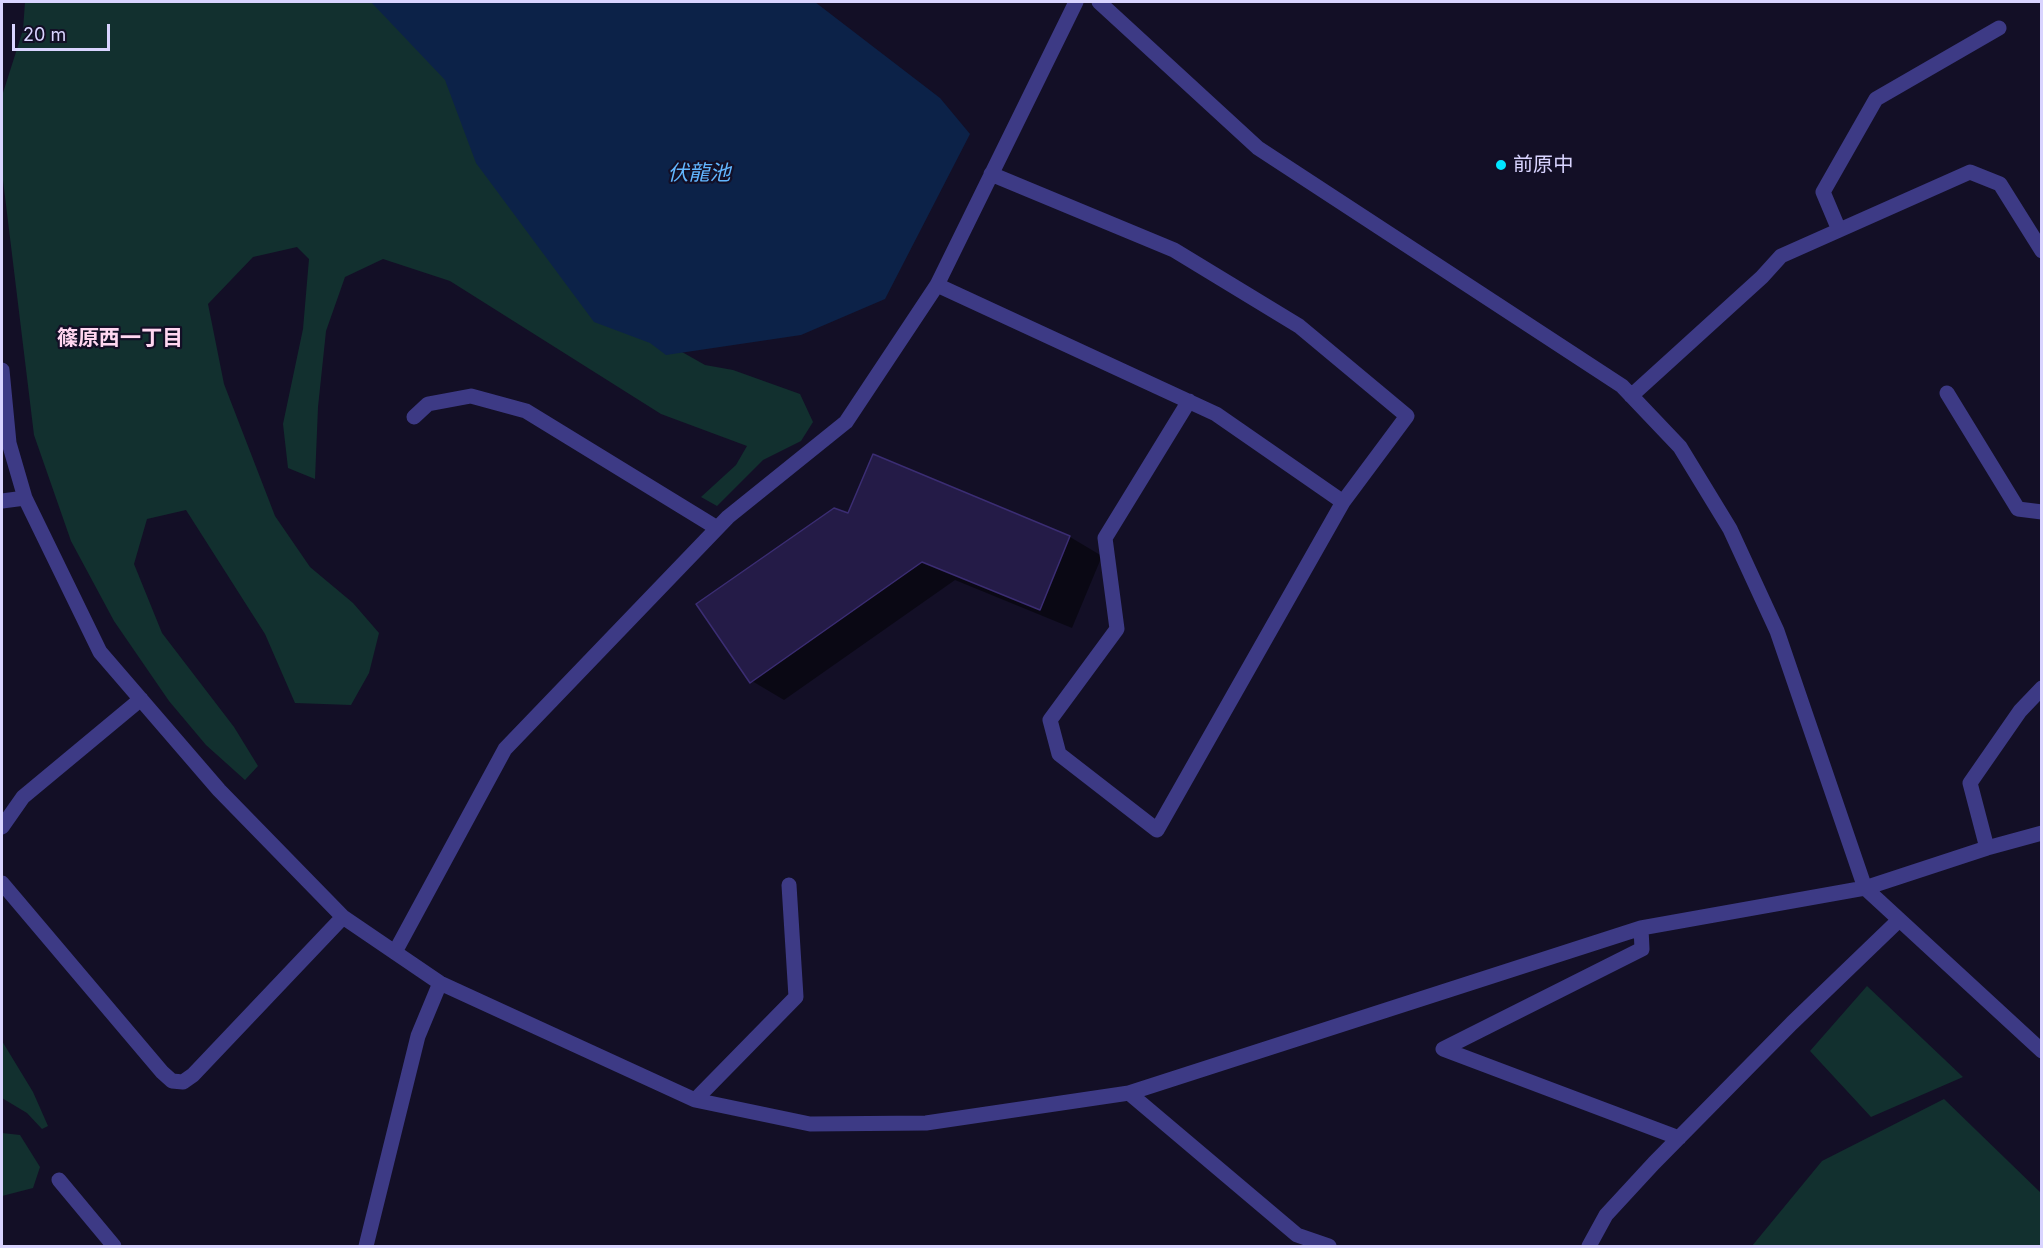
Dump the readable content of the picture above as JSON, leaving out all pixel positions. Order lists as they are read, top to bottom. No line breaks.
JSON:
{"districts":["篠原西一丁目"],"water":["伏龍池"],"places":["前原中"],"scale_bar":"20 m"}
